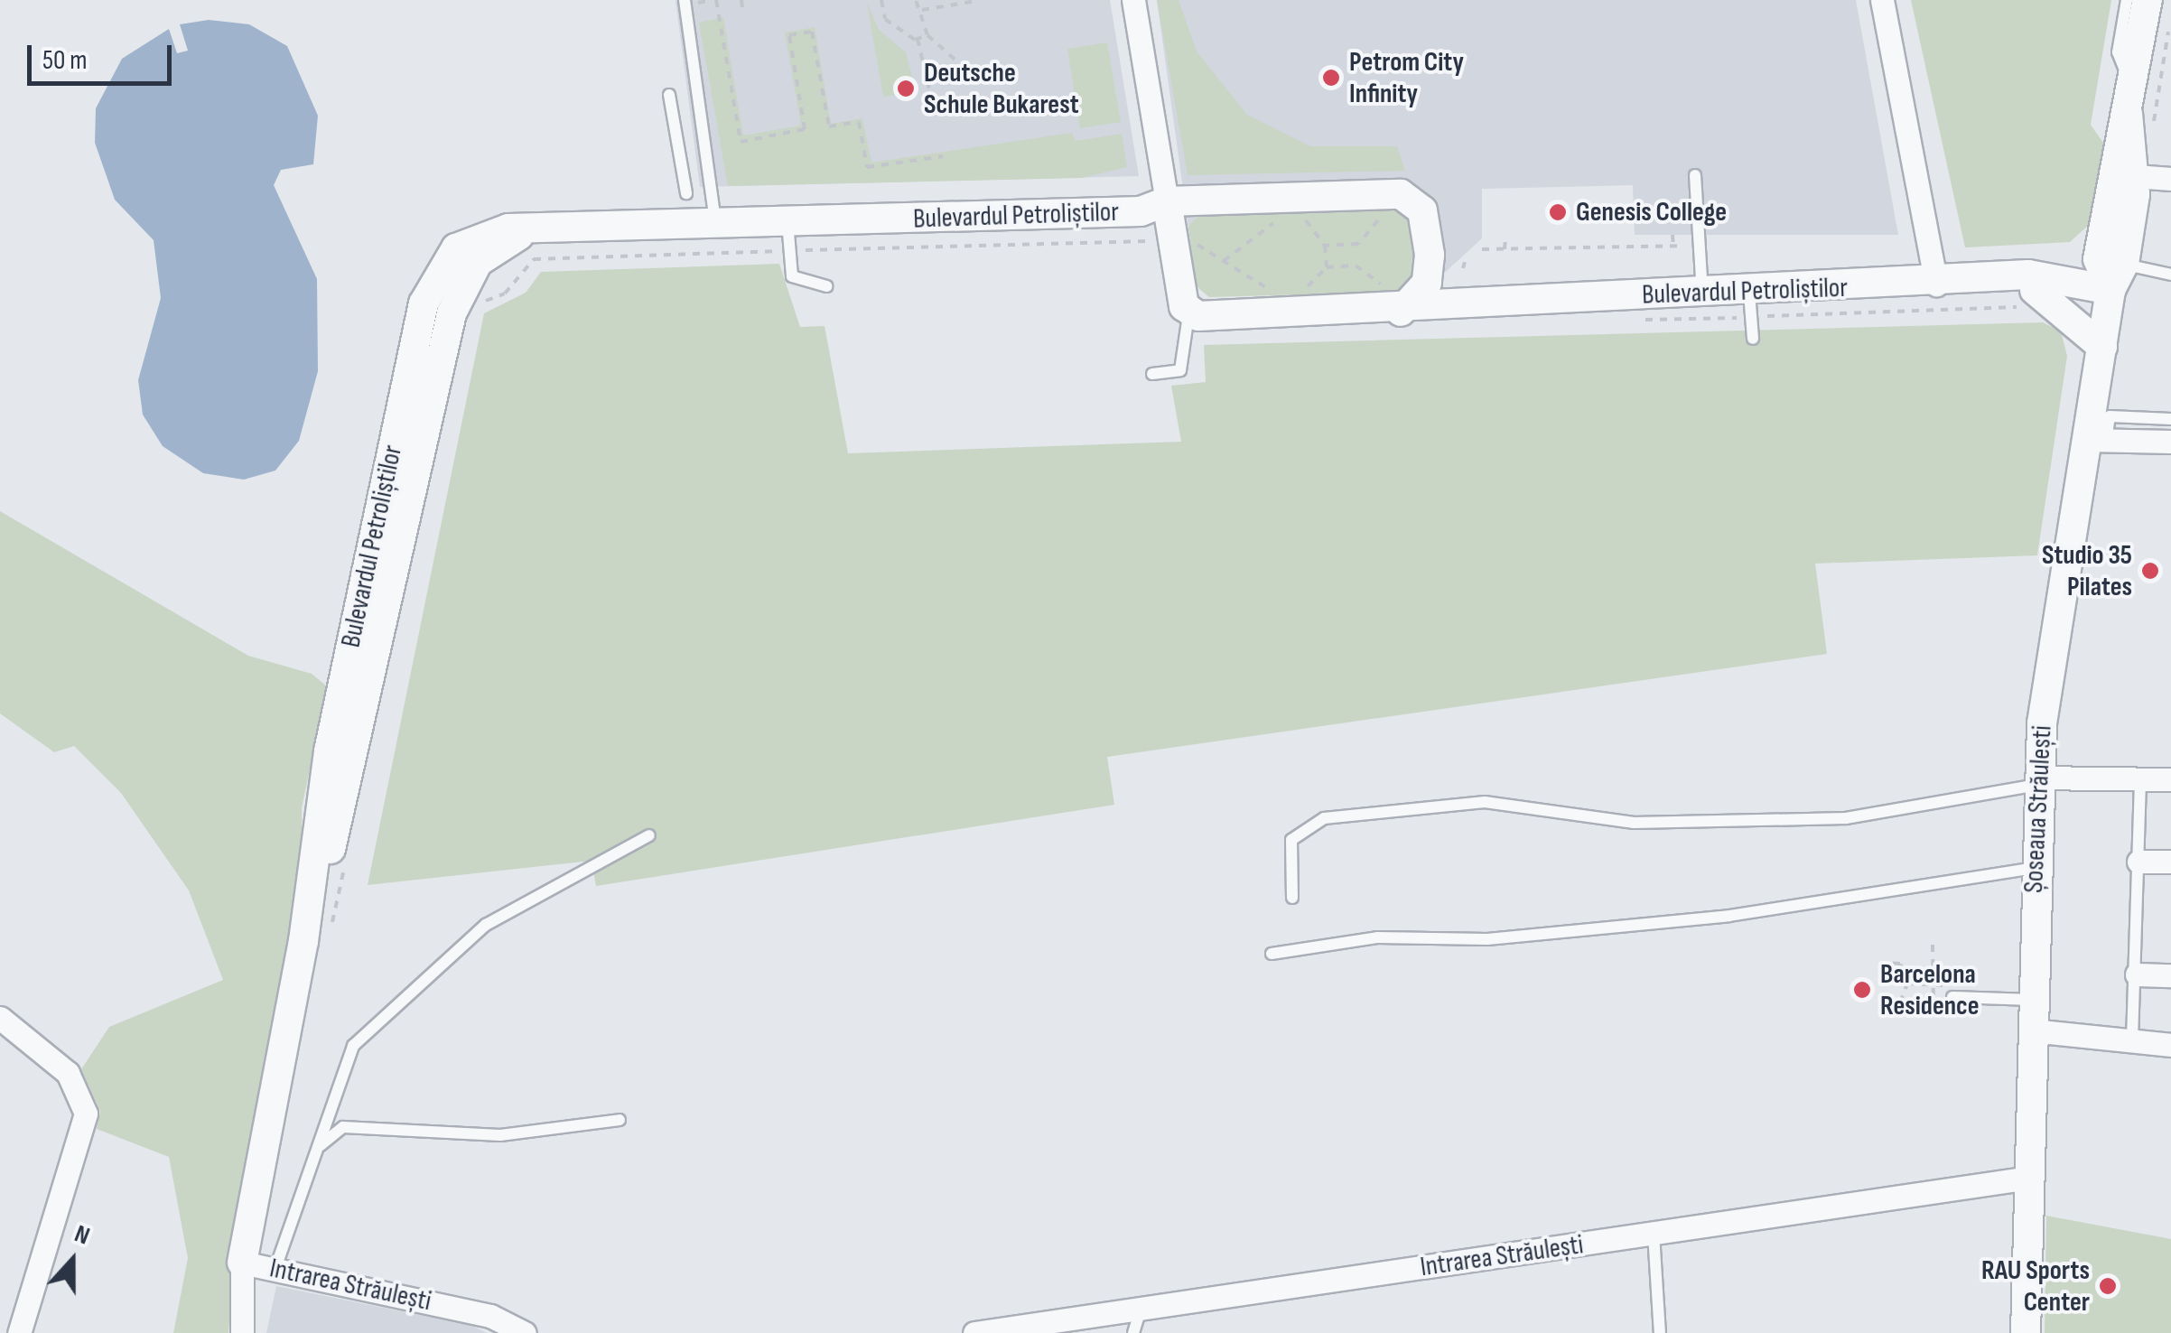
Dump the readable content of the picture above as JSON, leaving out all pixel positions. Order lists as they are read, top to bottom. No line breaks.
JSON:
{"streets":{"street":["Bulevardul Petroliștilor","Șoseaua Străulești","Intrarea Străulești"]},"crossings":[["Bulevardul Petroliștilor","Șoseaua Străulești"],["Bulevardul Petroliștilor","Intrarea Străulești"],["Șoseaua Străulești","Intrarea Străulești"]],"places":["Petrom City Infinity","Deutsche Schule Bukarest","Genesis College","Studio 35 Pilates","Barcelona Residence","RAU Sports Center"],"scale_bar":"50 m","north":"top"}
